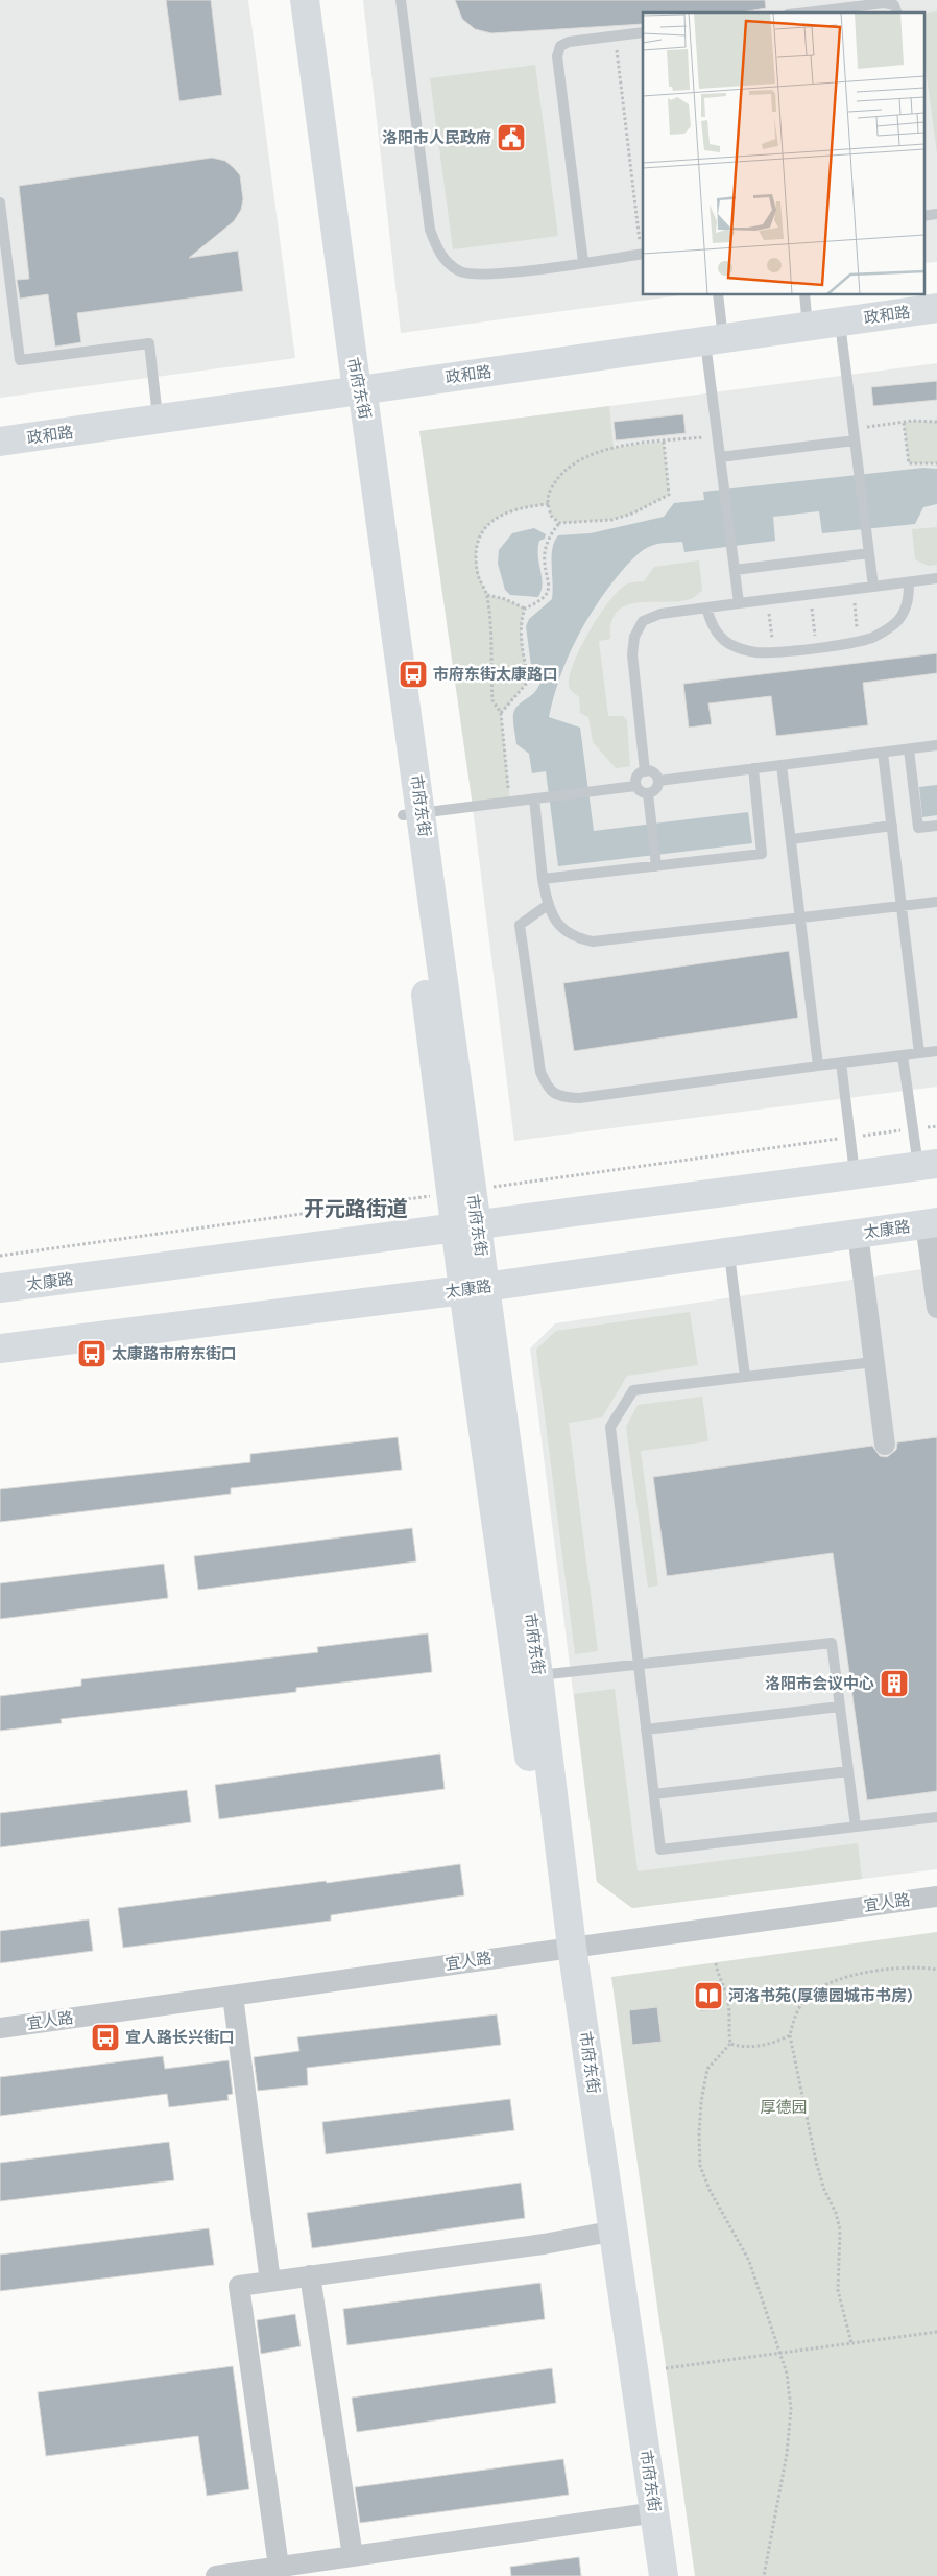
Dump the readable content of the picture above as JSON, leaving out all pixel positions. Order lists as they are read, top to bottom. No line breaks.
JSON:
{"streets":{"street":["政和路","市府东街","太康路","宜人路"]},"crossings":[["政和路","市府东街"],["市府东街","太康路"],["市府东街","宜人路"]],"districts":["开元路街道"],"parks":["厚德园"],"places":{"public building":["洛阳市人民政府"],"bus stop":["市府东街太康路口","太康路市府东街口","宜人路长兴街口"],"building":["洛阳市会议中心"],"library":["河洛书苑(厚德园城市书房)"]}}
